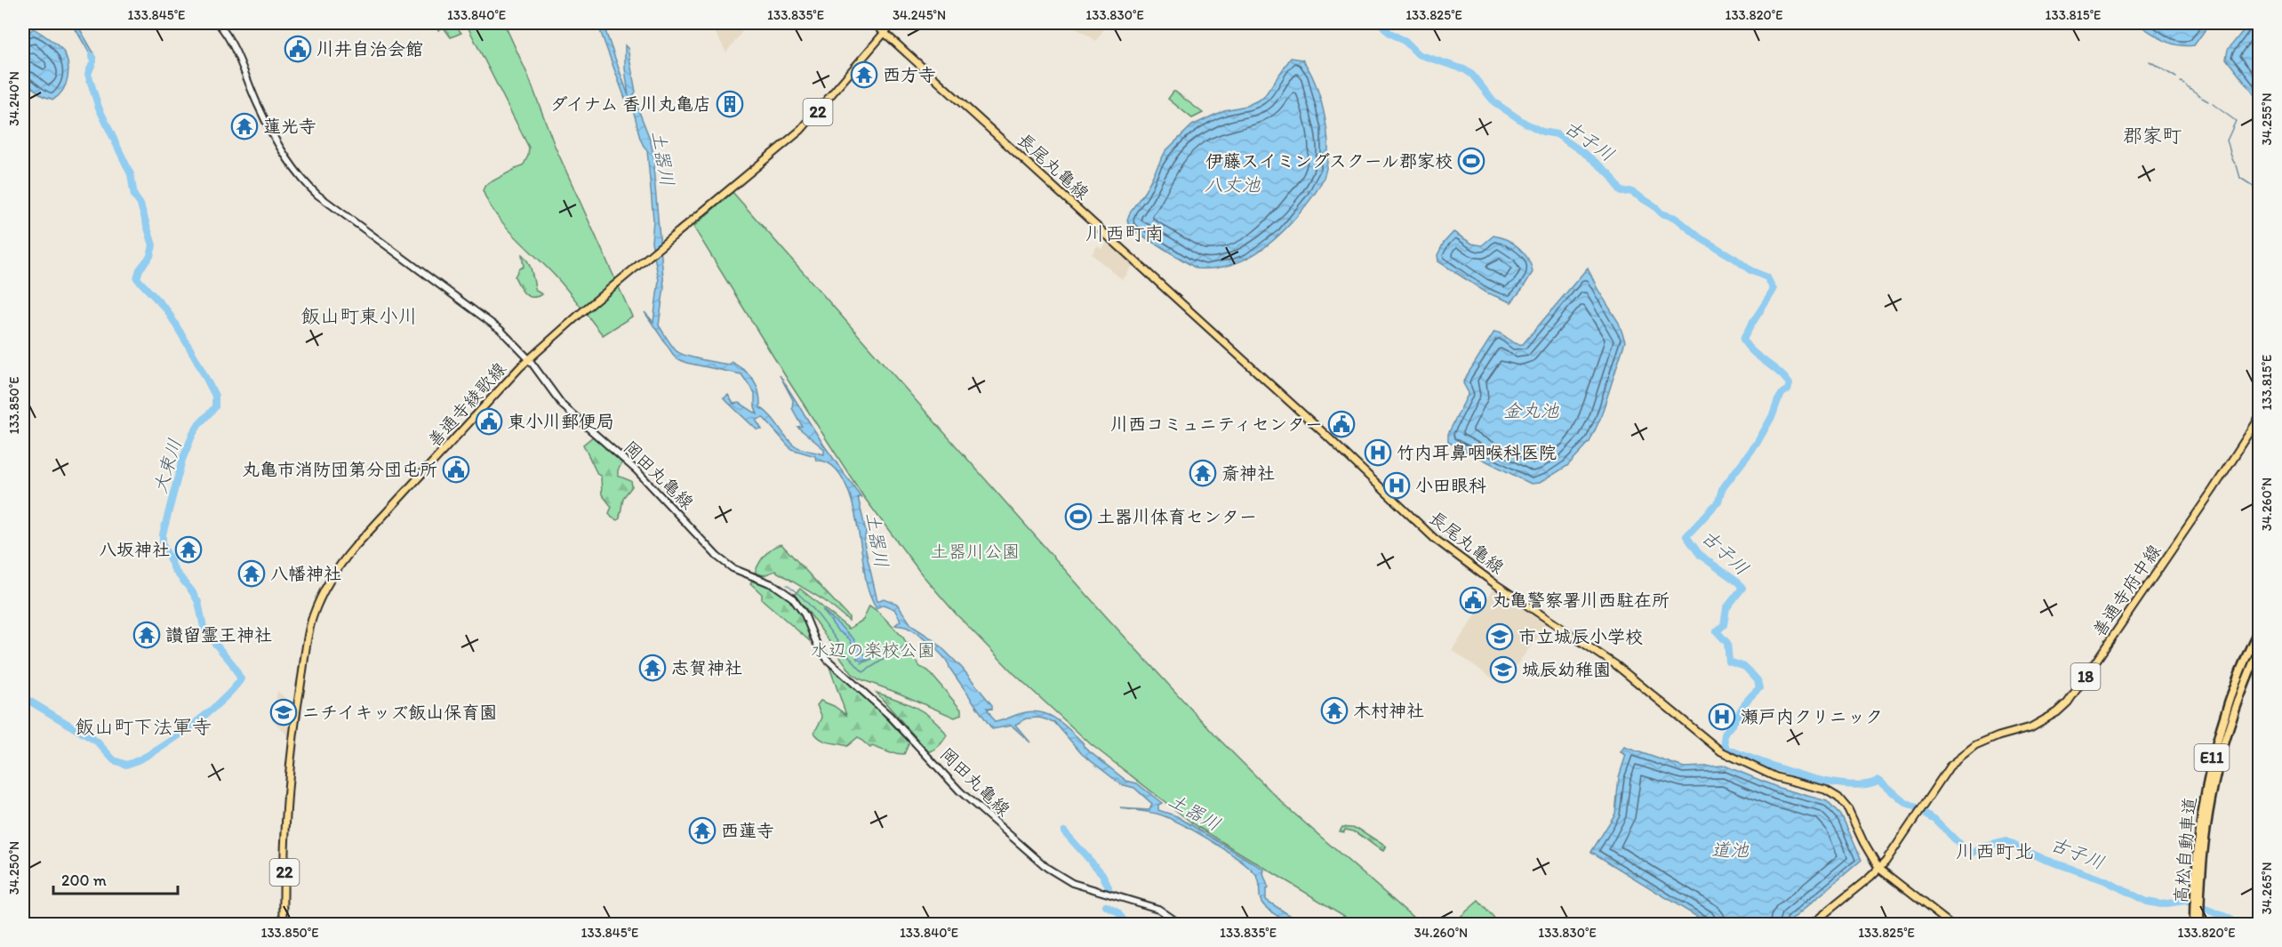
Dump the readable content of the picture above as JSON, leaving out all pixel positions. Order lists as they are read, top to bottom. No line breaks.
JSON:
{"streets":{"highway":["E11","高松自動車道"],"main road":["22","長尾丸亀線","善通寺綾歌線","岡田丸亀線","善通寺府中線","18"]},"crossings":[["長尾丸亀線","善通寺綾歌線"],["長尾丸亀線","善通寺府中線"],["善通寺綾歌線","岡田丸亀線"]],"districts":["郡家町","川西町南","飯山町東小川","飯山町下法軍寺","川西町北"],"water":["古子川","土器川","八丈池","金丸池","大束川","道池"],"parks":["土器川公園","水辺の楽校公園"],"places":{"public building":["川井自治会館","東小川郵便局","川西コミュニティセンター","丸亀市消防団第分団屯所","丸亀警察署川西駐在所"],"temple":["西方寺","蓮光寺","斎神社","八坂神社","八幡神社","讃留霊王神社","志賀神社","木村神社","西蓮寺"],"building":["ダイナム 香川丸亀店"],"sports":["伊藤スイミングスクール郡家校","土器川体育センター"],"hospital":["竹内耳鼻咽喉科医院","小田眼科","瀬戸内クリニック"],"school or university":["市立城辰小学校","城辰幼稚園","ニチイキッズ飯山保育園"]},"scale_bar":"200 m","coordinates":["133.845°E","133.840°E","133.835°E","34.245°N","133.830°E","133.825°E","133.820°E","133.815°E","34.240°N","34.255°N","133.850°E","34.260°N","34.250°N","34.265°N"]}
